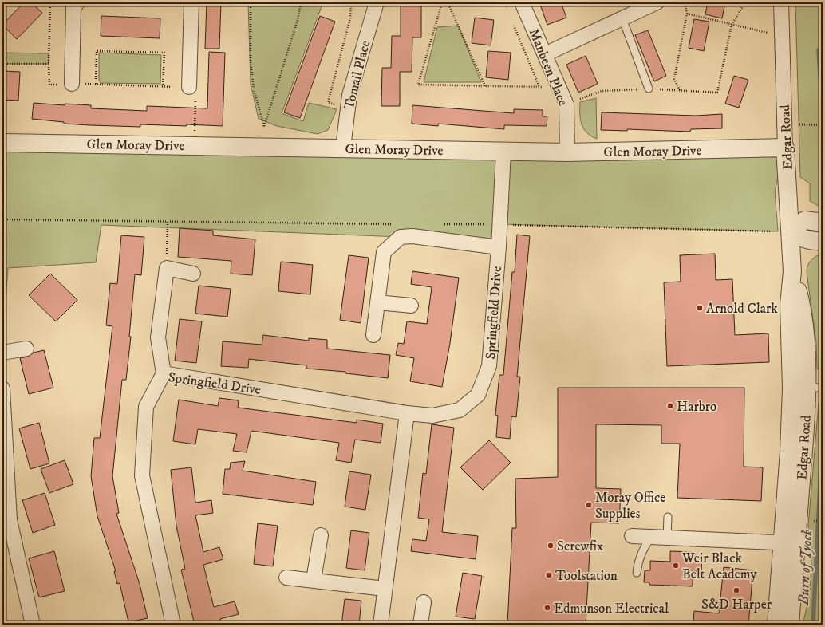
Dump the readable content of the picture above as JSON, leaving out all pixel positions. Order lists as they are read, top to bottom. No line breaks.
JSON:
{"streets":{"street":["Manbeen Place","Tomail Place","Edgar Road","Glen Moray Drive","Springfield Drive"]},"crossings":[["Manbeen Place","Glen Moray Drive"],["Tomail Place","Glen Moray Drive"],["Edgar Road","Glen Moray Drive"],["Glen Moray Drive","Springfield Drive"]],"water":["Burn of Tyock"],"places":["Arnold Clark","Harbro","Moray Office Supplies","Screwfix","Weir Black Belt Academy","Toolstation","S&D Harper","Edmunson Electrical"]}
